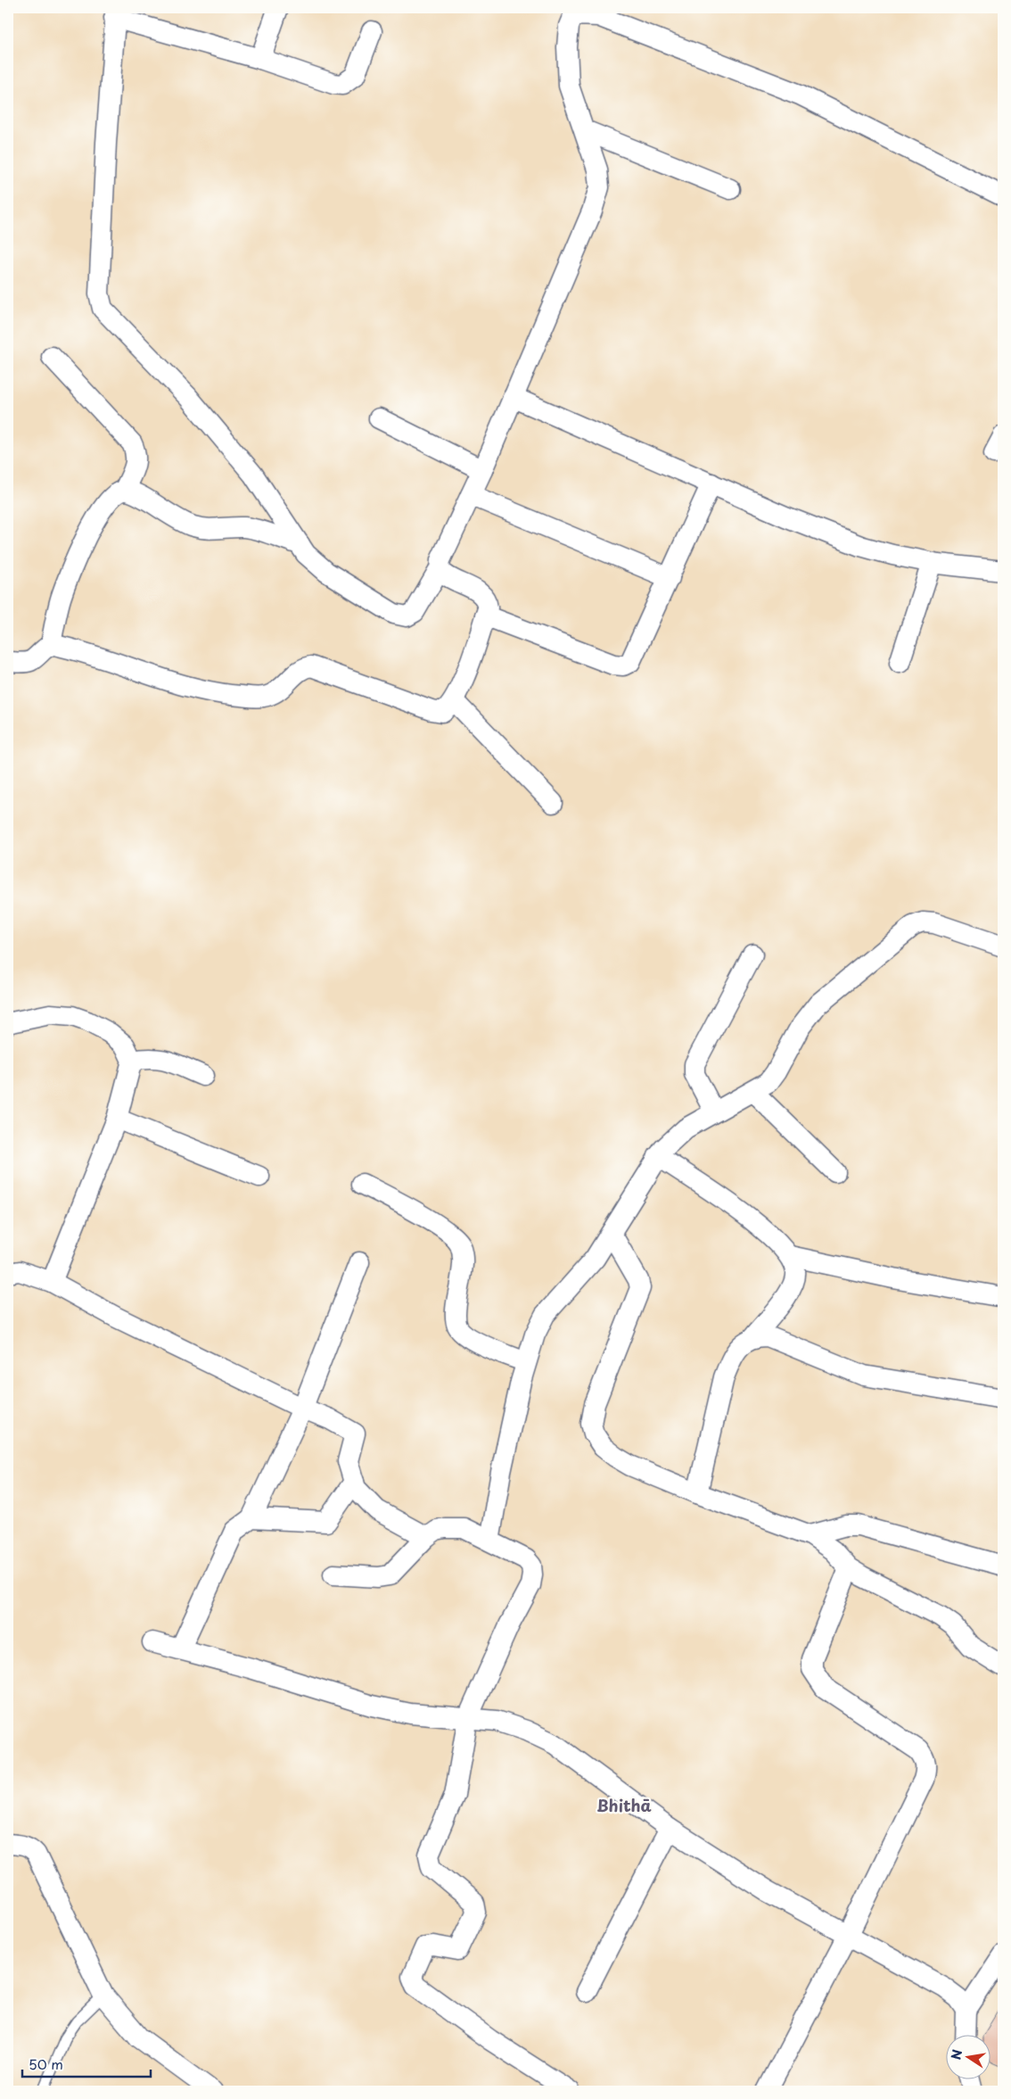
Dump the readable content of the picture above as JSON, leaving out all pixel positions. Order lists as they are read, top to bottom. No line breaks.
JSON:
{"districts":["Bhithā"],"scale_bar":"50 m","north":"left"}
